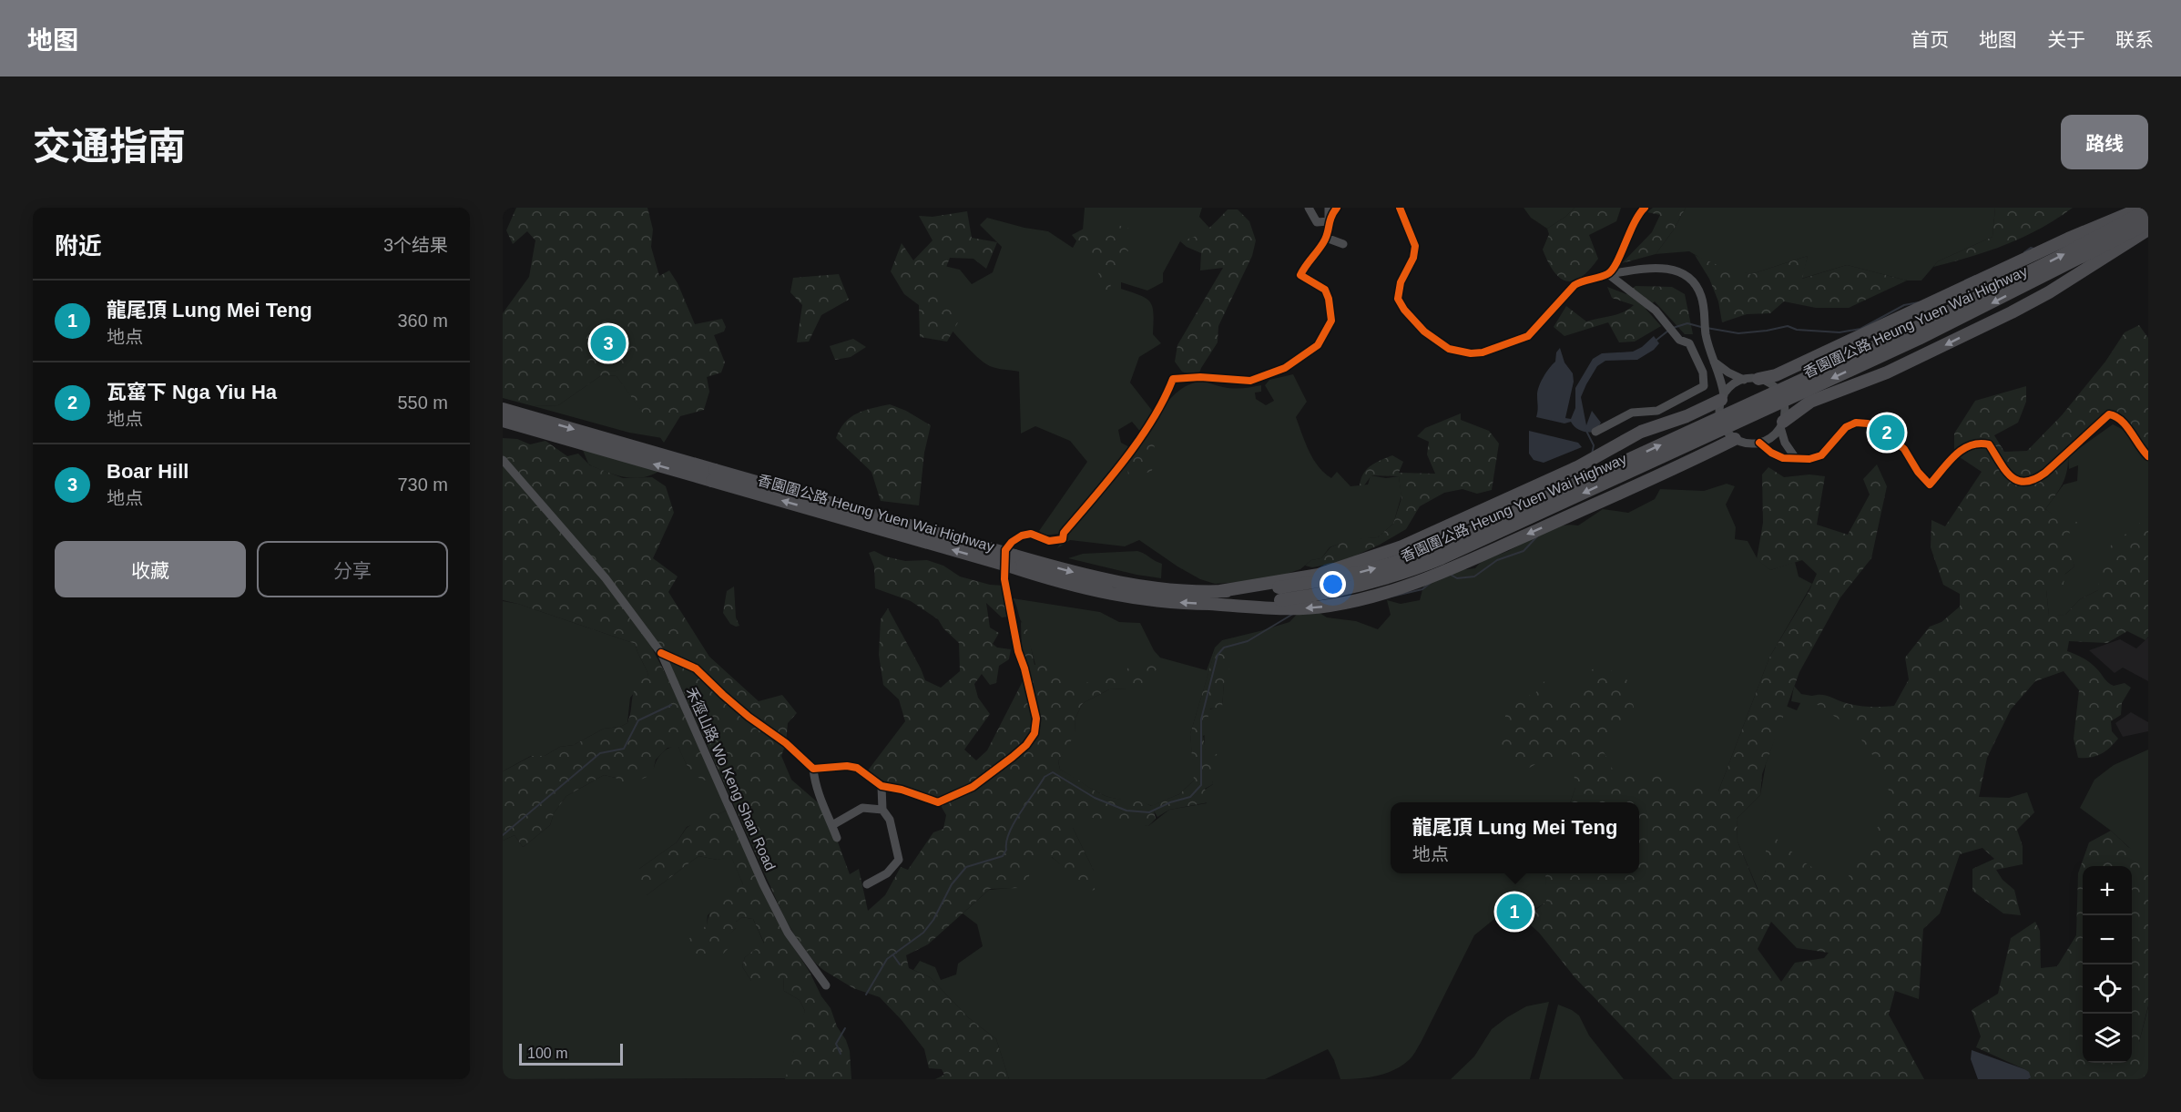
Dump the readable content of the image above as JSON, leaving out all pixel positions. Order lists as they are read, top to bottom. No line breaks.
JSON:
{"streets":{"highway":["香園圍公路 Heung Yuen Wai Highway"],"street":["禾徑山路 Wo Keng Shan Road"]},"scale_bar":"100 m","page":{"header":"地图","nav":["首页","地图","关于","联系"],"title":"交通指南","buttons":["路线",["收藏","分享"]],"heading":["附近","3个结果"],"list":[{"mark":"1","name":"龍尾頂 Lung Mei Teng","note":"地点","value":"360 m"},{"mark":"2","name":"瓦窰下 Nga Yiu Ha","note":"地点","value":"550 m"},{"mark":"3","name":"Boar Hill","note":"地点","value":"730 m"}],"pins":["3","2","1"],"popup":["龍尾頂 Lung Mei Teng","地点"],"map_buttons":["+","−"],"scale":"100 m"}}
